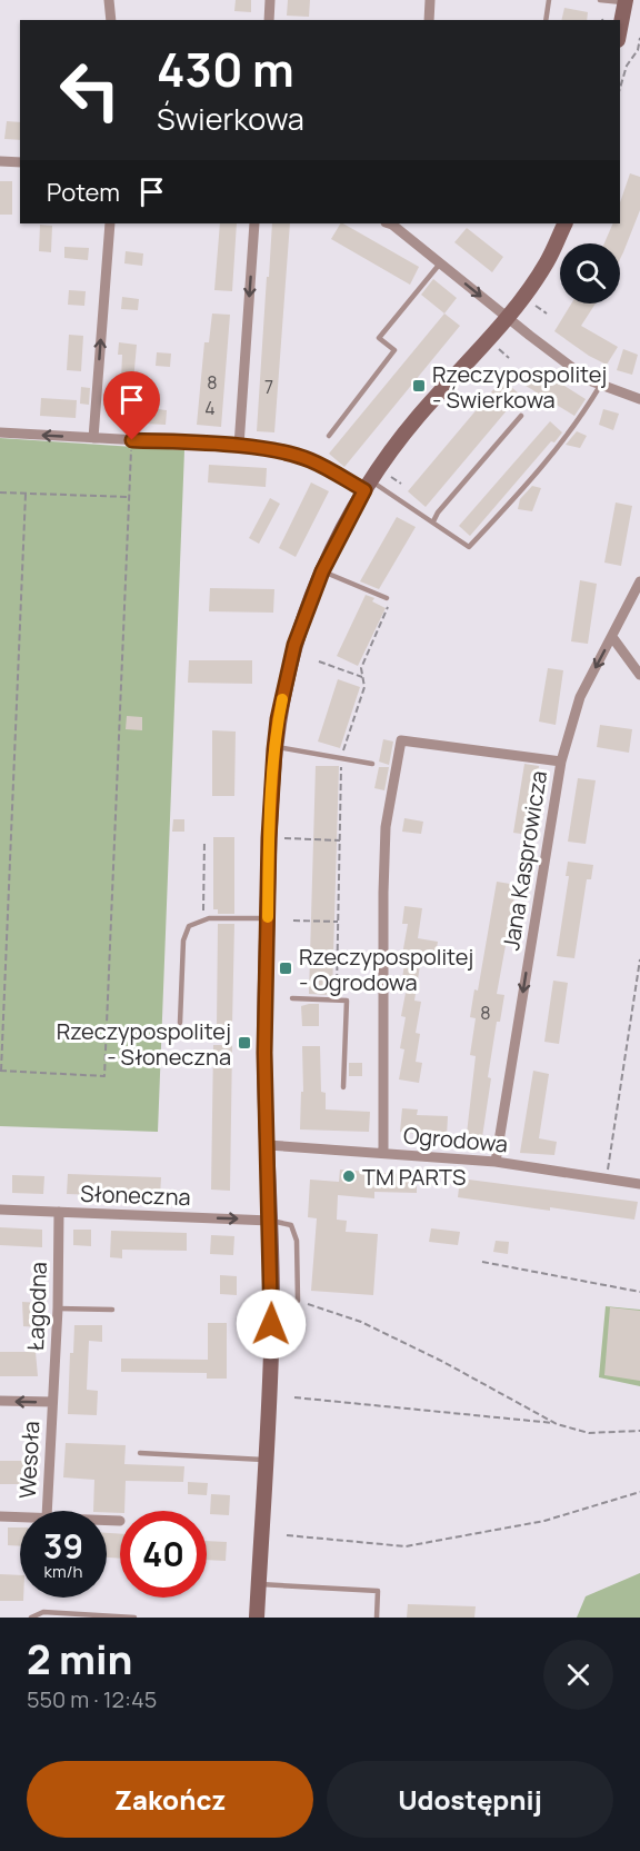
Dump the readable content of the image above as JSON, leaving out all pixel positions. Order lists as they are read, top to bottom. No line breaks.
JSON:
{"streets":{"street":["Jana Kasprowicza","Ogrodowa","Słoneczna","Łagodna","Wesoła"]},"crossings":[["Jana Kasprowicza","Ogrodowa"],["Słoneczna","Łagodna"],["Łagodna","Wesoła"]],"one_way":["Jana Kasprowicza","Słoneczna"],"places":{"transit":["Rzeczypospolitej - Świerkowa","Rzeczypospolitej - Ogrodowa","Rzeczypospolitej - Słoneczna"],"other":["TM PARTS"]},"house_numbers":["8","7","4","8"],"page":{"turn":["430 m","Świerkowa"],"then":"Potem","speed":"39 km/h","limit":"40","heading":["2 min","550 m · 12:45"],"buttons":["Zakończ","Udostępnij"]}}
